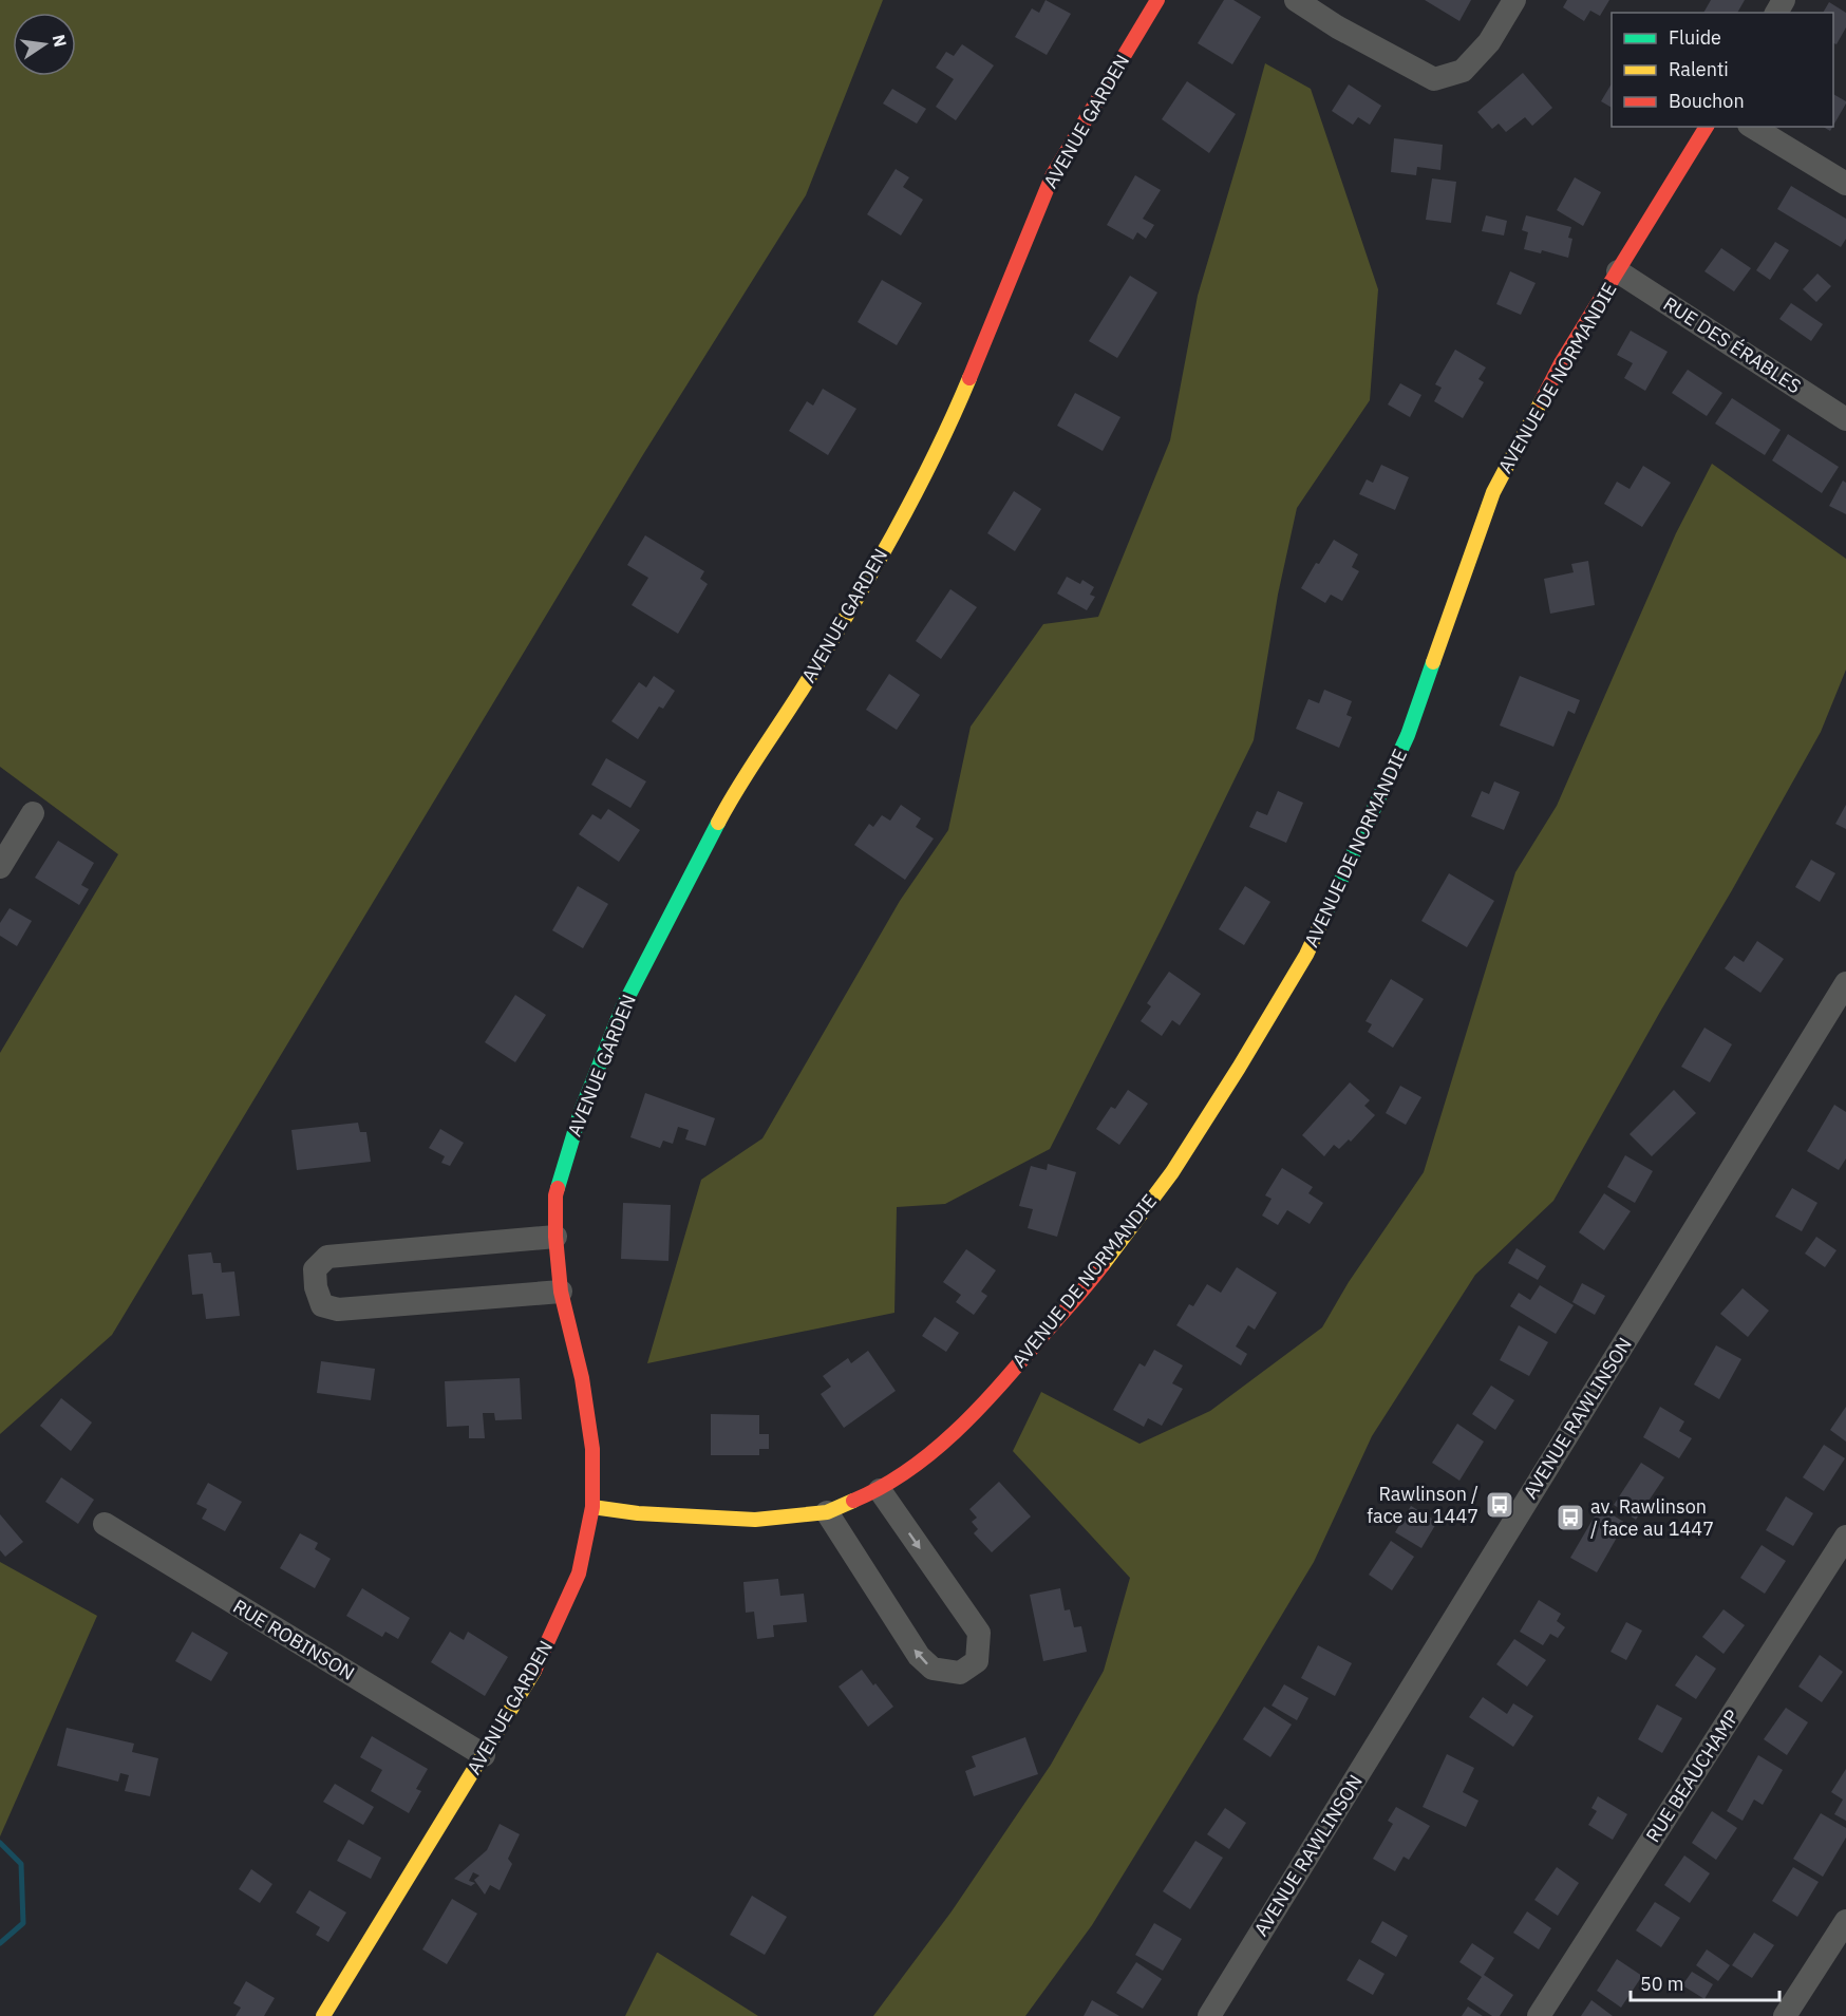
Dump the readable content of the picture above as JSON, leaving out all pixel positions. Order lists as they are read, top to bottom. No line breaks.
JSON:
{"streets":{"street":["AVENUE GARDEN","RUE DES ÉRABLES","AVENUE DE NORMANDIE","AVENUE RAWLINSON","RUE ROBINSON","RUE BEAUCHAMP"]},"crossings":[["AVENUE GARDEN","AVENUE DE NORMANDIE"],["AVENUE GARDEN","RUE ROBINSON"],["RUE DES ÉRABLES","AVENUE DE NORMANDIE"]],"places":{"bus stop":["Rawlinson / face au 1447","av. Rawlinson / face au 1447"]},"legend":["Fluide","Ralenti","Bouchon"],"scale_bar":"50 m","north":"right"}
